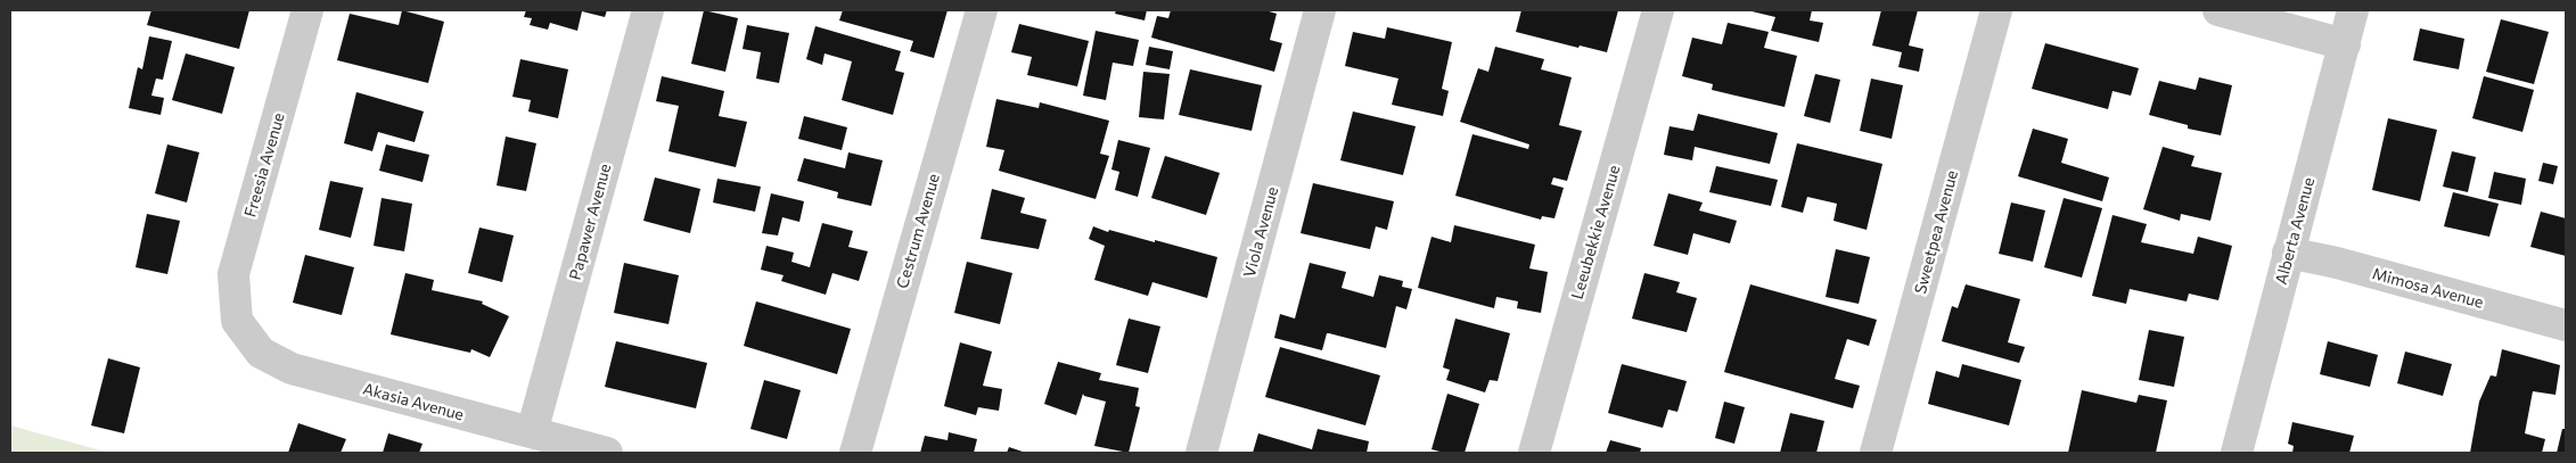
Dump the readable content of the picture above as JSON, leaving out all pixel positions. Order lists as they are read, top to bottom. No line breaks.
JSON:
{"streets":{"street":["Freesia Avenue","Papawer Avenue","Cestrum Avenue","Alberta Avenue","Viola Avenue","Leeubekkie Avenue","Sweetpea Avenue","Mimosa Avenue","Akasia Avenue"]},"crossings":[["Freesia Avenue","Akasia Avenue"],["Papawer Avenue","Akasia Avenue"],["Alberta Avenue","Mimosa Avenue"]]}
